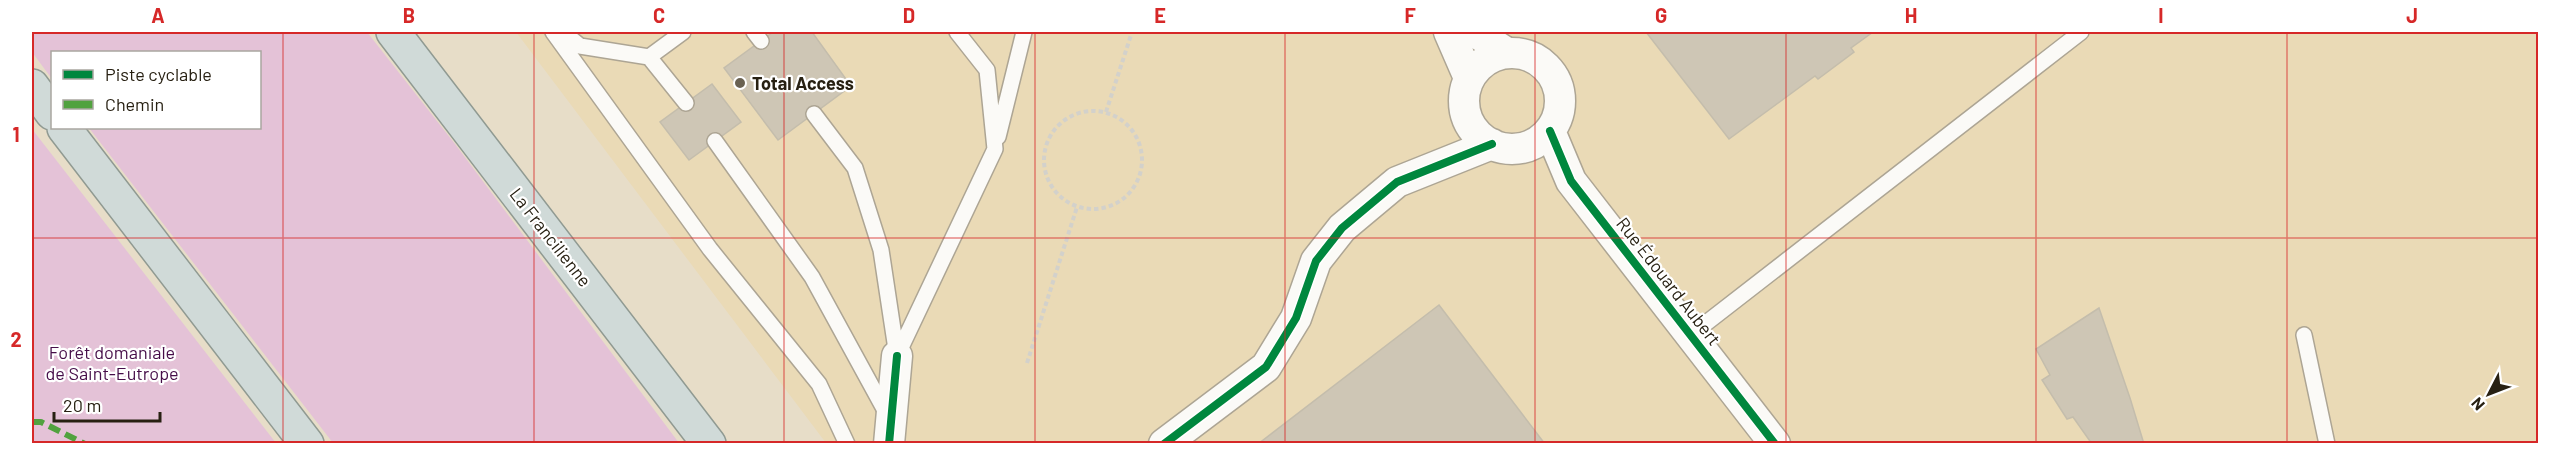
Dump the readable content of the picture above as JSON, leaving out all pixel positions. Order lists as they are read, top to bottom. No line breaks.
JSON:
{"streets":{"highway":["La Francilienne"],"street":["Rue Édouard Aubert"]},"parks":["Forêt domaniale de Saint-Eutrope"],"places":["Total Access"],"legend":["Piste cyclable","Chemin"],"scale_bar":"20 m","north":"bottom left","grid":{"columns":["A","B","C","D","E","F","G","H","I","J"],"rows":["1","2"]}}
